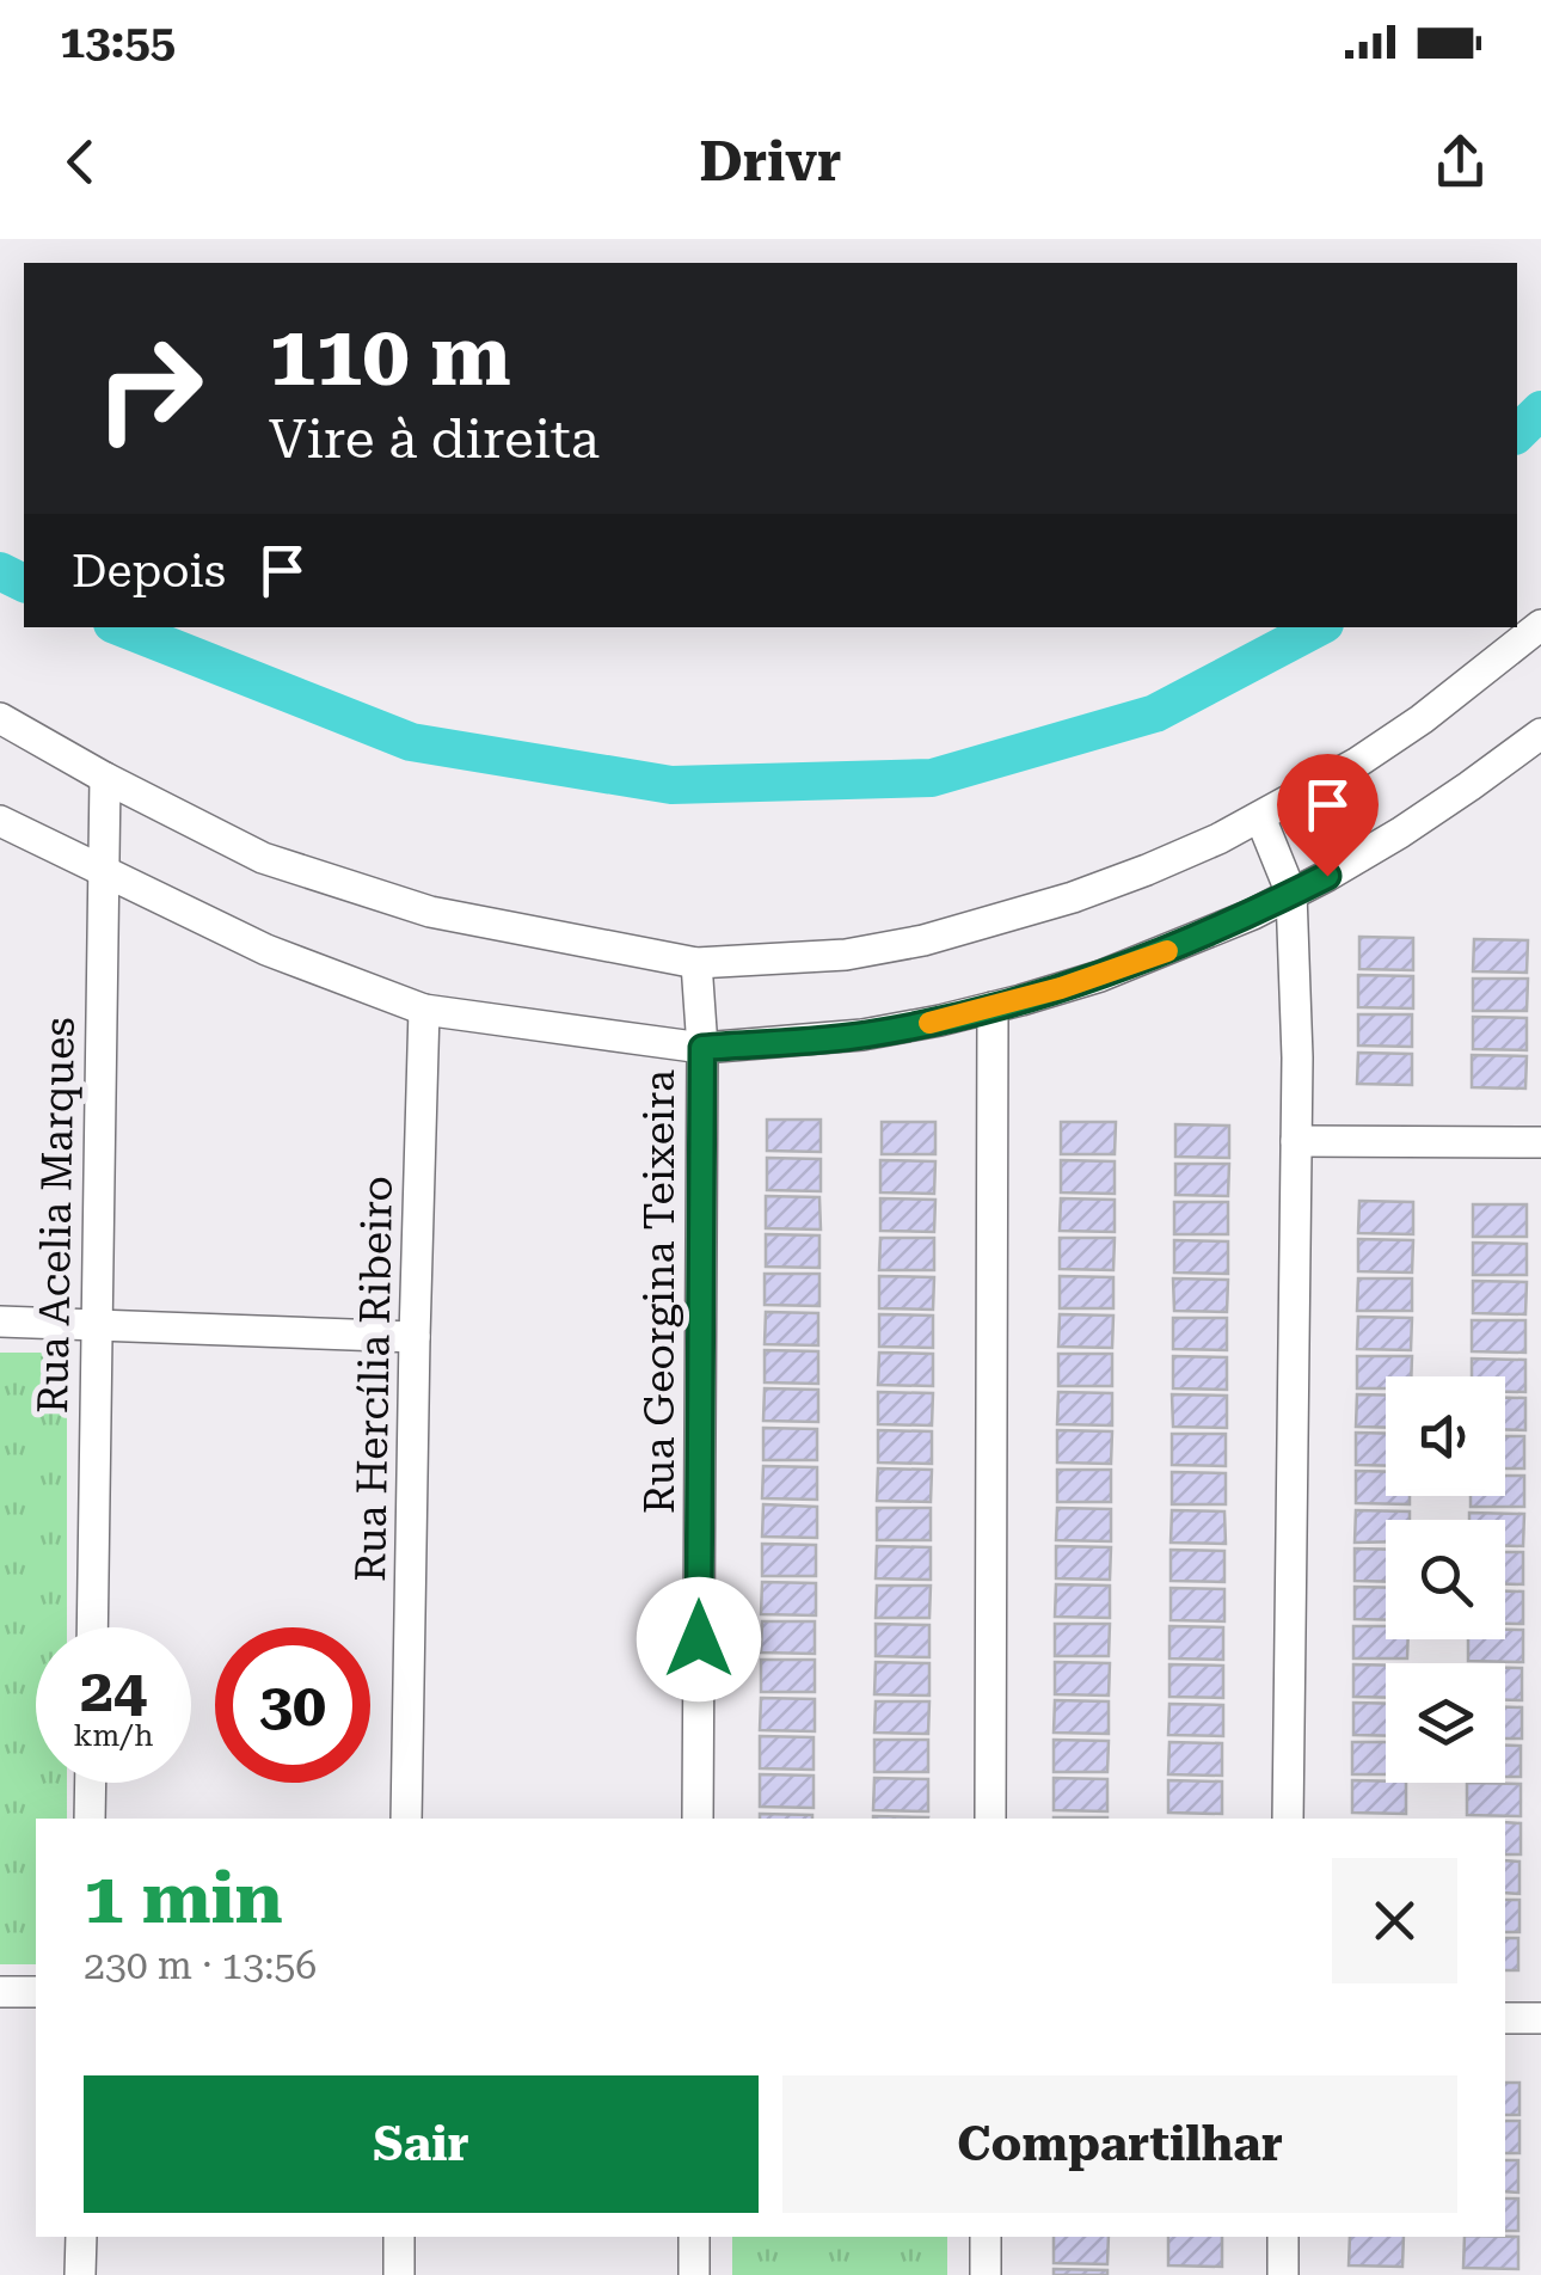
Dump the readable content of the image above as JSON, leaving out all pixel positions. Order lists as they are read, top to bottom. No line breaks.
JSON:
{"streets":{"street":["Rua Acelia Marques","Rua Georgina Teixeira","Rua Hercília Ribeiro"]},"page":{"status":"13:55","header":"Drivr","turn":["110 m","Vire à direita"],"then":"Depois","speed":"24 km/h","limit":"30","heading":["1 min","230 m · 13:56"],"buttons":["Sair","Compartilhar"]}}
